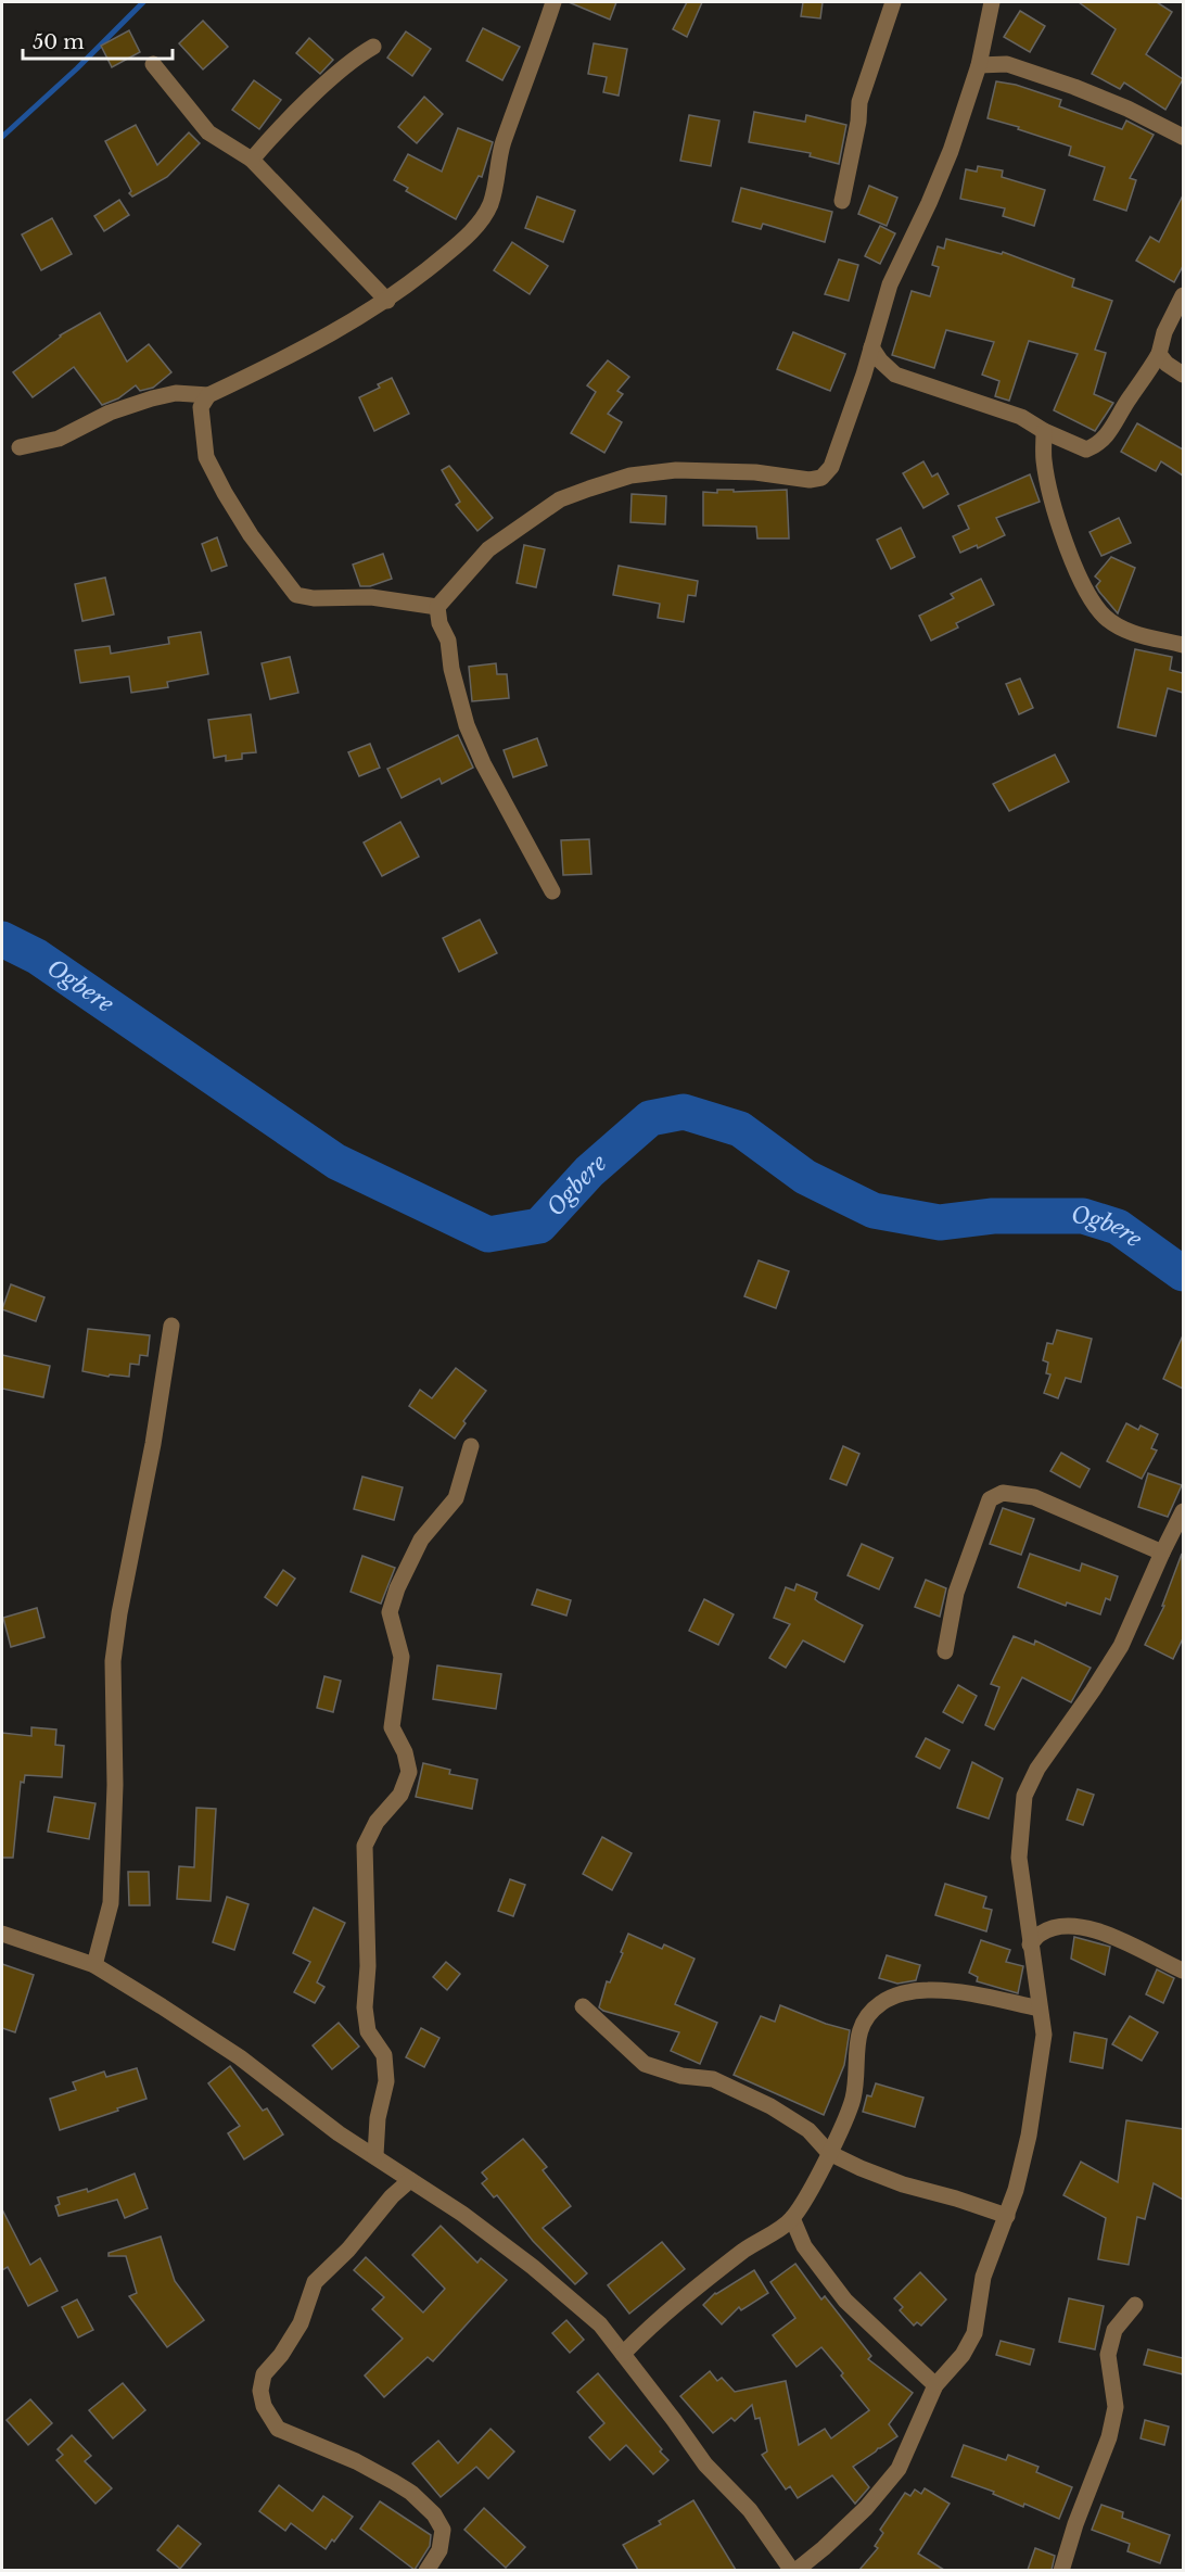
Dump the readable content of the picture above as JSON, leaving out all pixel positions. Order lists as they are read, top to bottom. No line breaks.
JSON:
{"water":["Ogbere"],"scale_bar":"50 m"}
